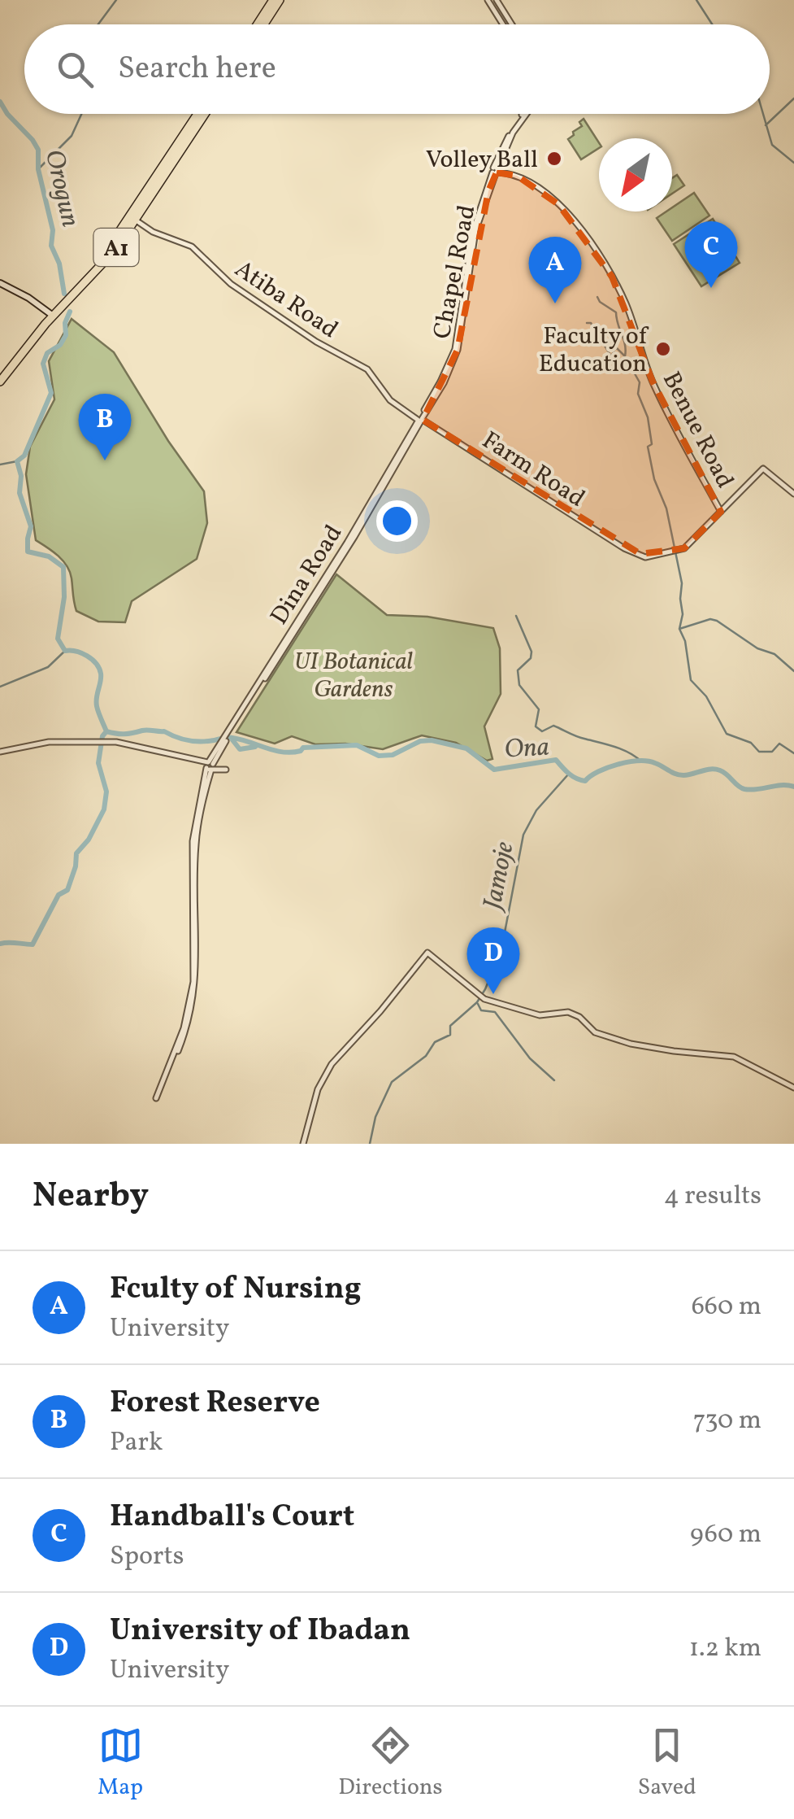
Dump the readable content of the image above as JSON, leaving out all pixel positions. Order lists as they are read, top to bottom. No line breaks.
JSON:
{"streets":{"highway":["A1"],"street":["Chapel Road","Atiba Road","Benue Road","Farm Road","Dina Road"]},"crossings":[["A1","Atiba Road"],["Chapel Road","Atiba Road"],["Chapel Road","Benue Road"],["Chapel Road","Farm Road"],["Chapel Road","Dina Road"],["Atiba Road","Farm Road"],["Atiba Road","Dina Road"],["Benue Road","Farm Road"],["Farm Road","Dina Road"]],"water":["Orogun","Ona","Jamoje"],"parks":["UI Botanical Gardens"],"places":["Volley Ball","Faculty of Education"],"north":"bottom left","page":{"search":"Search here","pins":["C","A","B","D"],"heading":["Nearby","4 results"],"list":[{"mark":"A","name":"Fculty of Nursing","note":"University","value":"660 m"},{"mark":"B","name":"Forest Reserve","note":"Park","value":"730 m"},{"mark":"C","name":"Handball's Court","note":"Sports","value":"960 m"},{"mark":"D","name":"University of Ibadan","note":"University","value":"1.2 km"}],"nav":["Map","Directions","Saved"]}}
